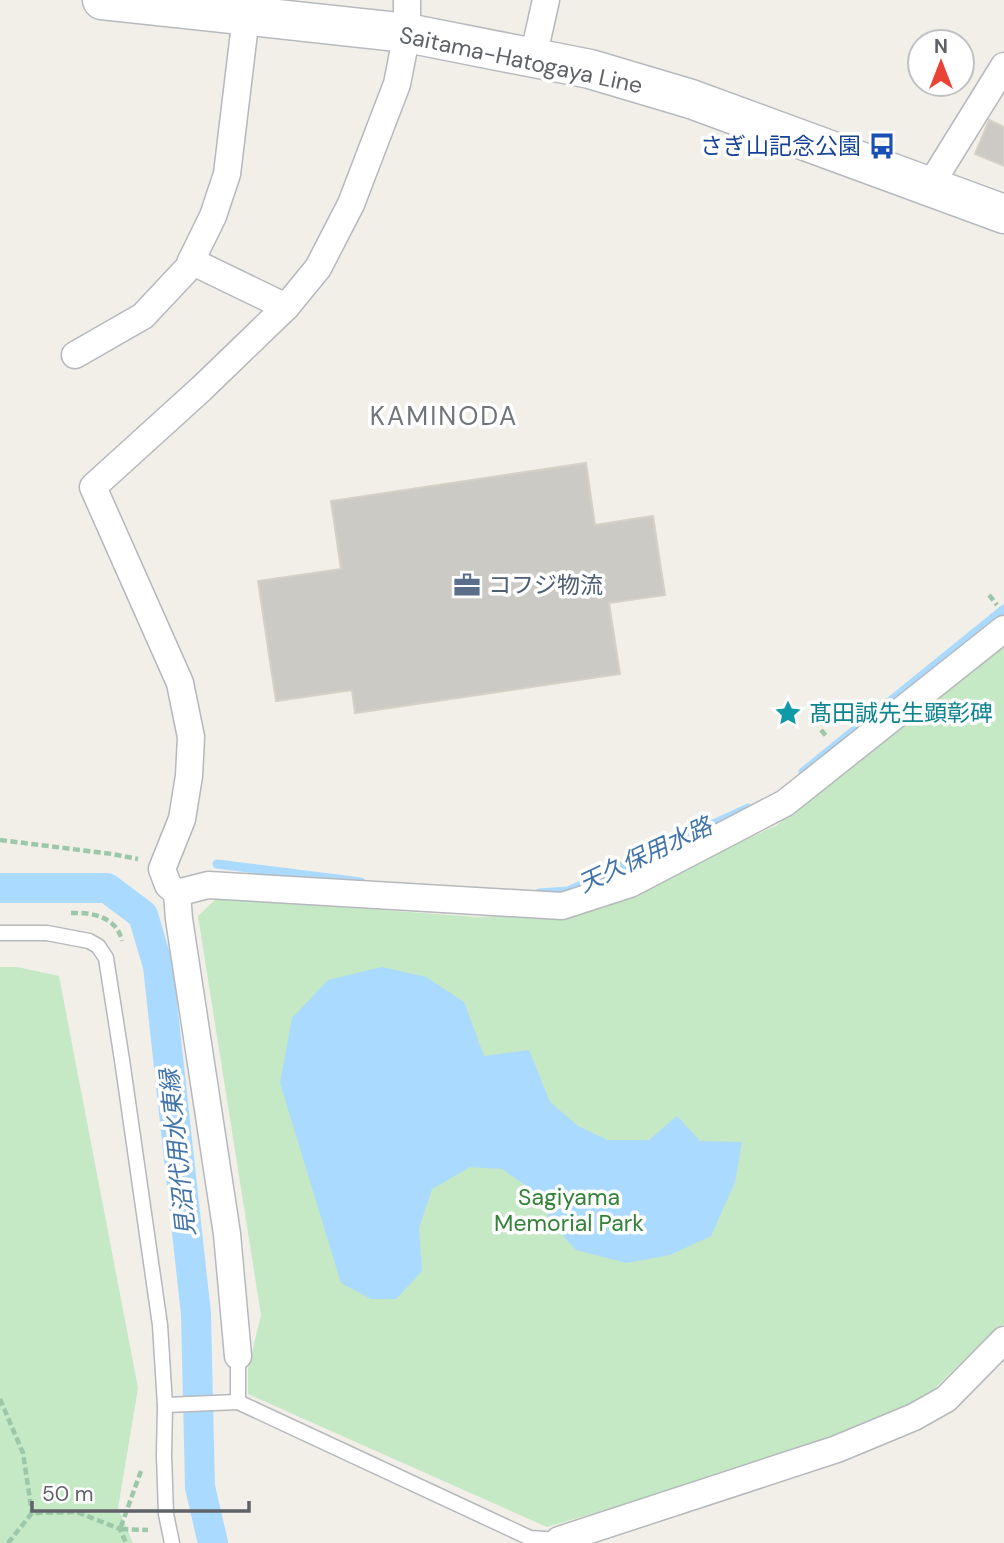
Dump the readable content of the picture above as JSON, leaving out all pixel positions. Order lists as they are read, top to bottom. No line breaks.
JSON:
{"streets":{"main road":["Saitama-Hatogaya Line"]},"districts":["KAMINODA"],"water":["天久保用水路","見沼代用水東縁"],"parks":["Sagiyama Memorial Park"],"places":{"bus stop":["さぎ山記念公園"],"office":["コフジ物流"],"place":["髙田誠先生顕彰碑"]},"scale_bar":"50 m","north":"top"}
